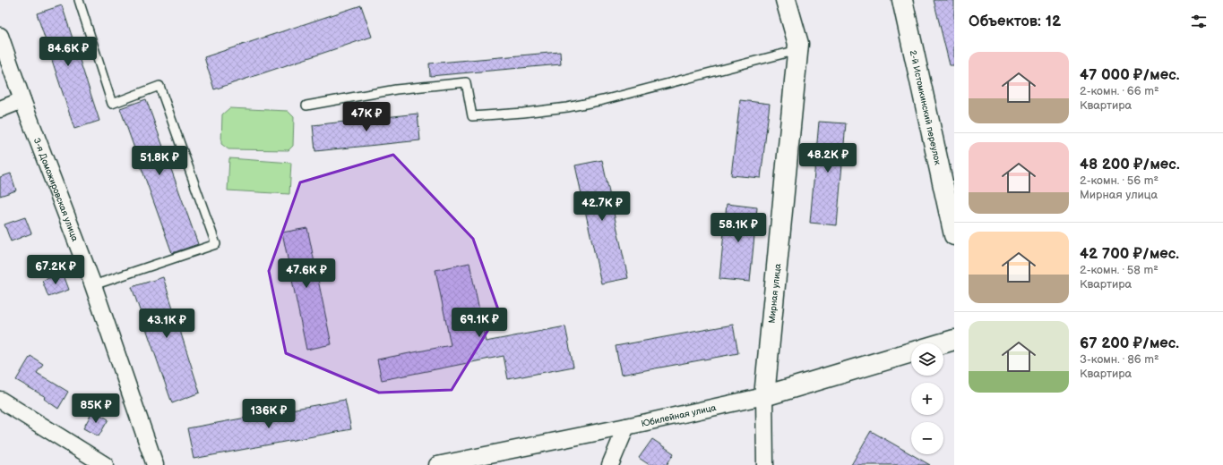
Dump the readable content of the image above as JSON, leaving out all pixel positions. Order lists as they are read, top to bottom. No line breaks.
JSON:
{"streets":{"street":["2-й Истомкинский переулок","3-я Доможировская улица","Мирная улица","Юбилейная улица"]},"crossings":[["Мирная улица","Юбилейная улица"]],"page":{"heading":"Объектов: 12","price":["84.6K ₽","47K ₽","48.2K ₽","51.8K ₽","42.7K ₽","58.1K ₽","67.2K ₽","47.6K ₽","69.1K ₽","43.1K ₽","85K ₽","136K ₽"],"list":[{"name":"47 000 ₽/мес.","note":"2-комн. · 66 m² · Квартира"},{"name":"48 200 ₽/мес.","note":"2-комн. · 56 m² · Мирная улица"},{"name":"42 700 ₽/мес.","note":"2-комн. · 58 m² · Квартира"},{"name":"67 200 ₽/мес.","note":"3-комн. · 86 m² · Квартира"}],"map_buttons":["+","−"]}}
